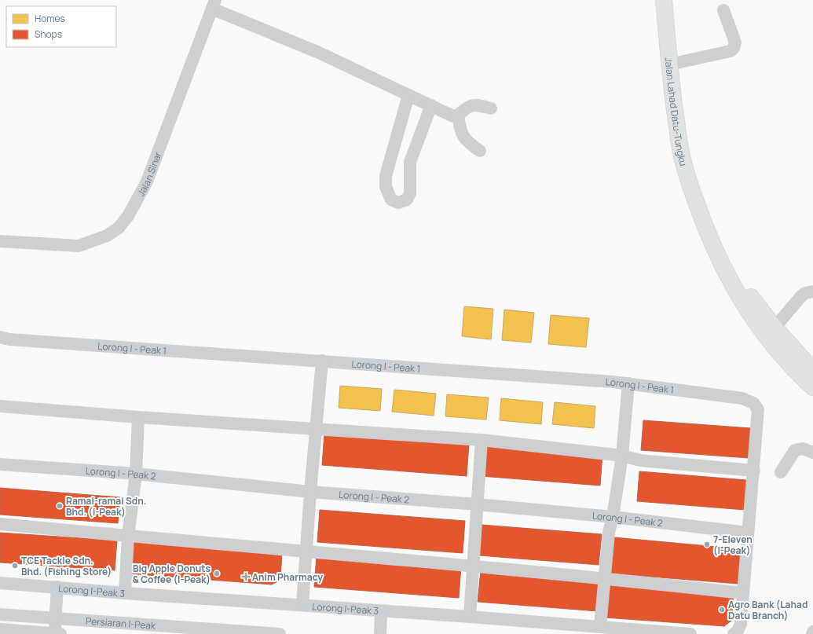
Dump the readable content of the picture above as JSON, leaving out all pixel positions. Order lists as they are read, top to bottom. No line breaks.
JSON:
{"streets":{"main road":["Jalan Lahad Datu-Tungku"],"street":["Jalan Sinar","Lorong I - Peak 1","Lorong I - Peak 2","Lorong I-Peak 3","Persiaran I-Peak"]},"places":{"other":["Ramai-ramai Sdn. Bhd. (I-Peak)","7-Eleven (I-Peak)","TCE Tackle Sdn. Bhd. (Fishing Store)","Big Apple Donuts & Coffee (I-Peak)","Agro Bank (Lahad Datu Branch)"],"health":["Anim Pharmacy"]},"legend":["Homes","Shops"]}
